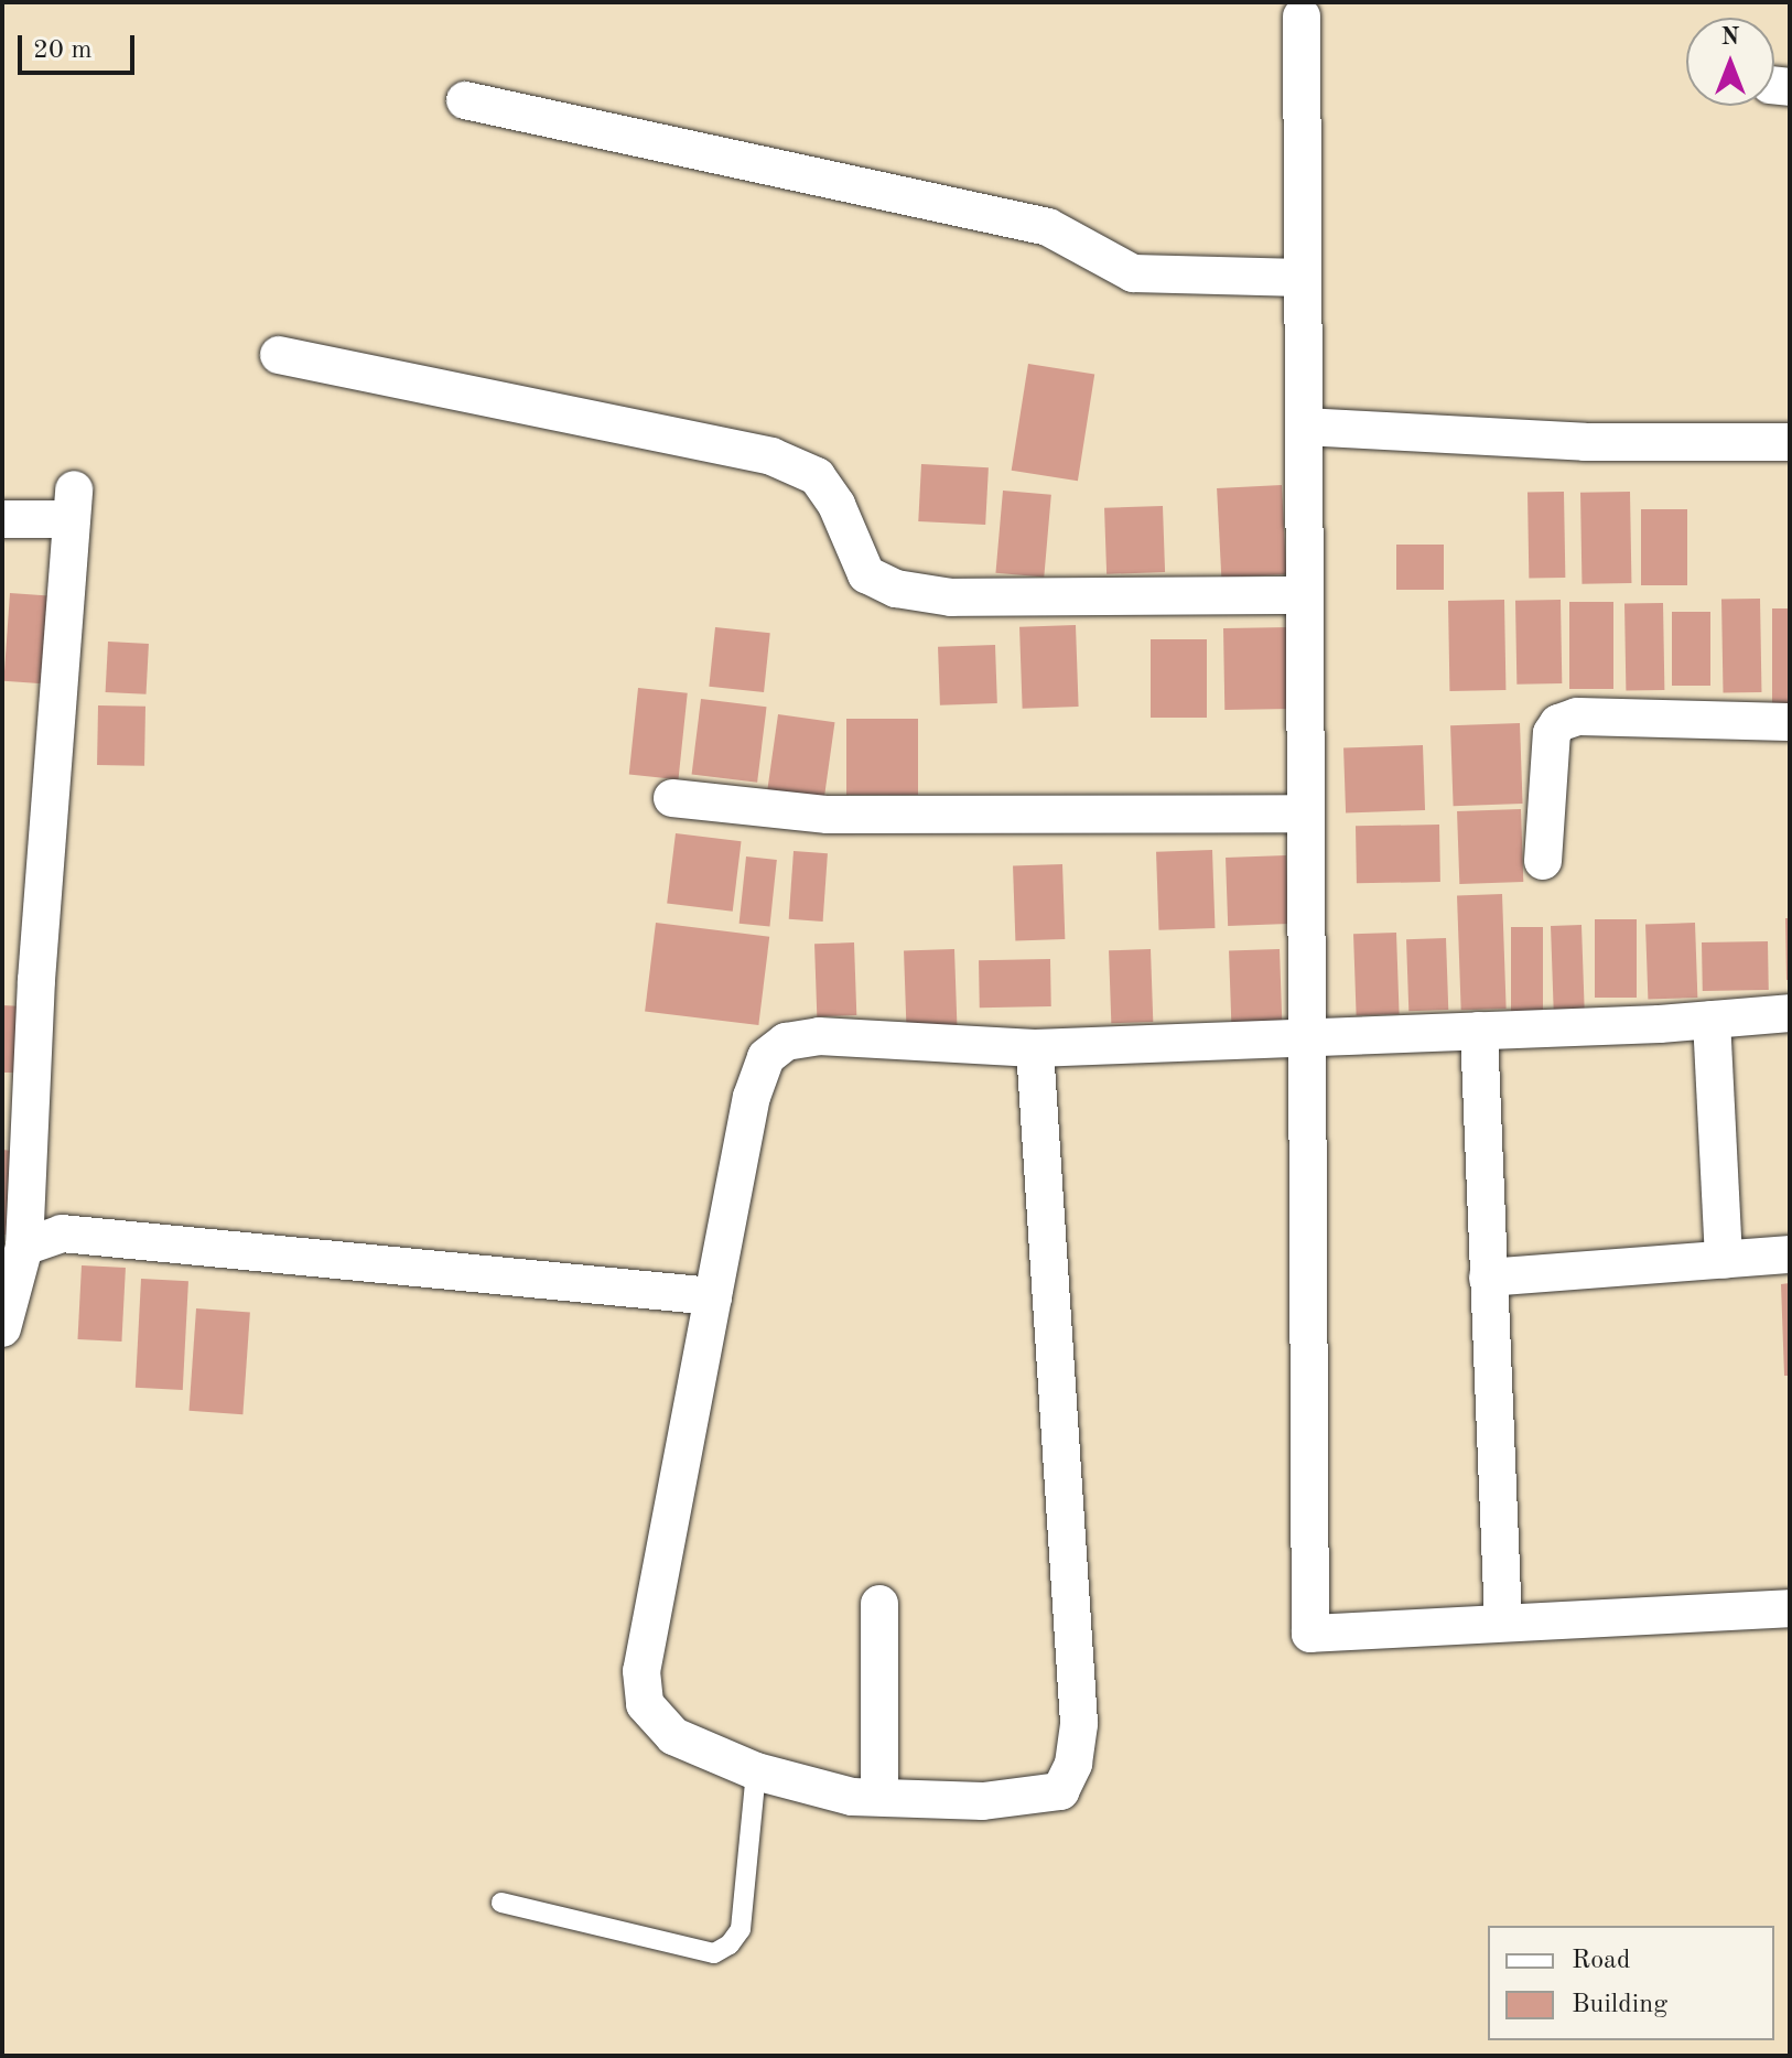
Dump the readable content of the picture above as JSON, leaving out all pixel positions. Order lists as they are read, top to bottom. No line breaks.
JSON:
{"legend":["Road","Building"],"scale_bar":"20 m","north":"top"}
